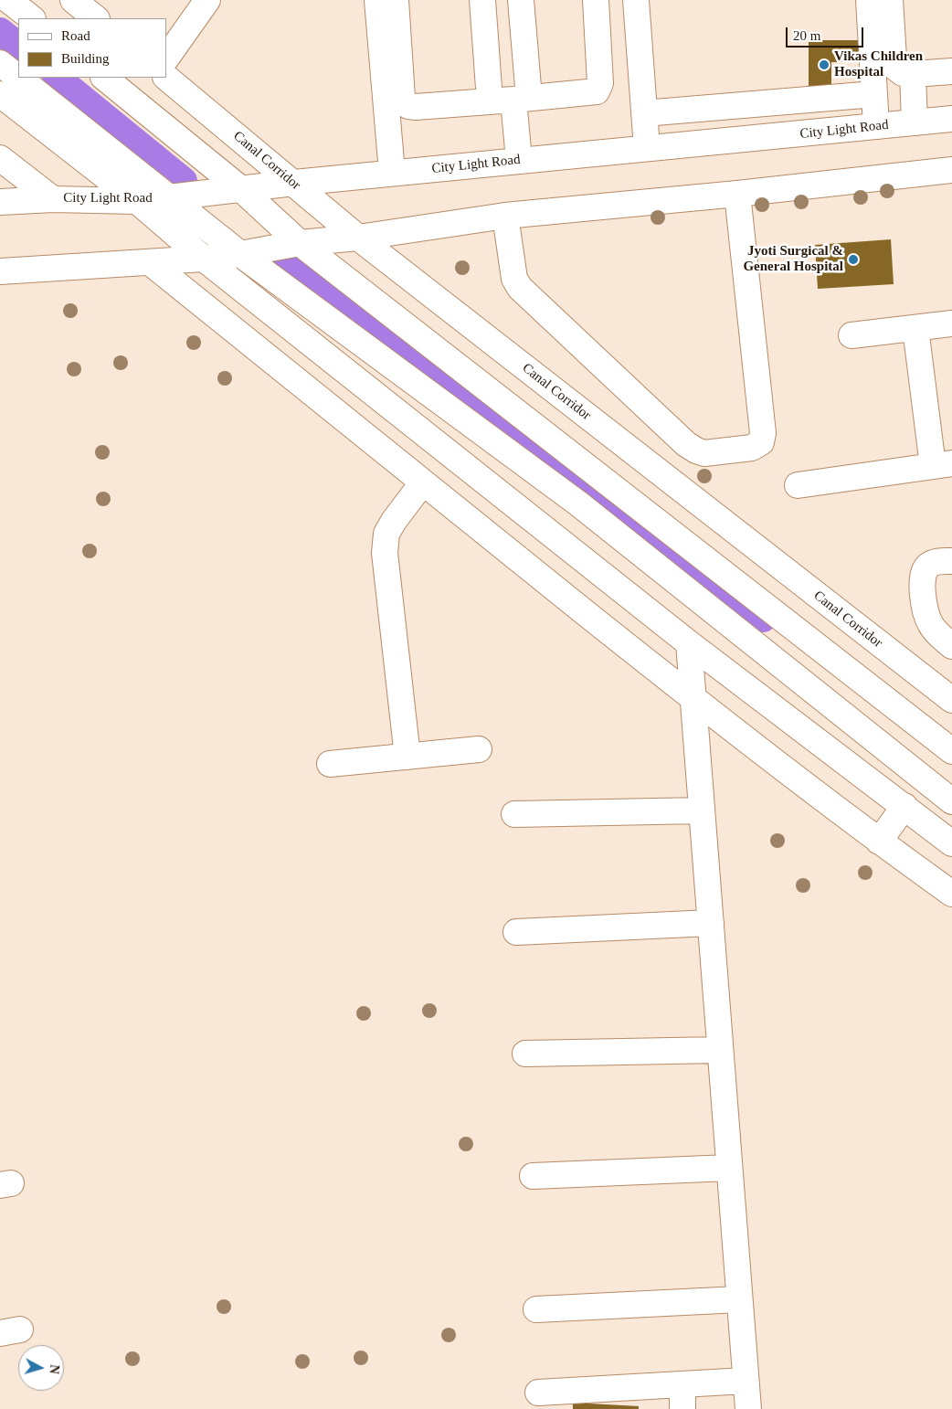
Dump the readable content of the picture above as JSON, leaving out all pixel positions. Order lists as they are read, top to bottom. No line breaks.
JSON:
{"streets":{"street":["City Light Road","Canal Corridor"]},"crossings":[["City Light Road","Canal Corridor"]],"places":["Vikas Children Hospital","Jyoti Surgical & General Hospital"],"legend":["Road","Building"],"scale_bar":"20 m","north":"right"}
